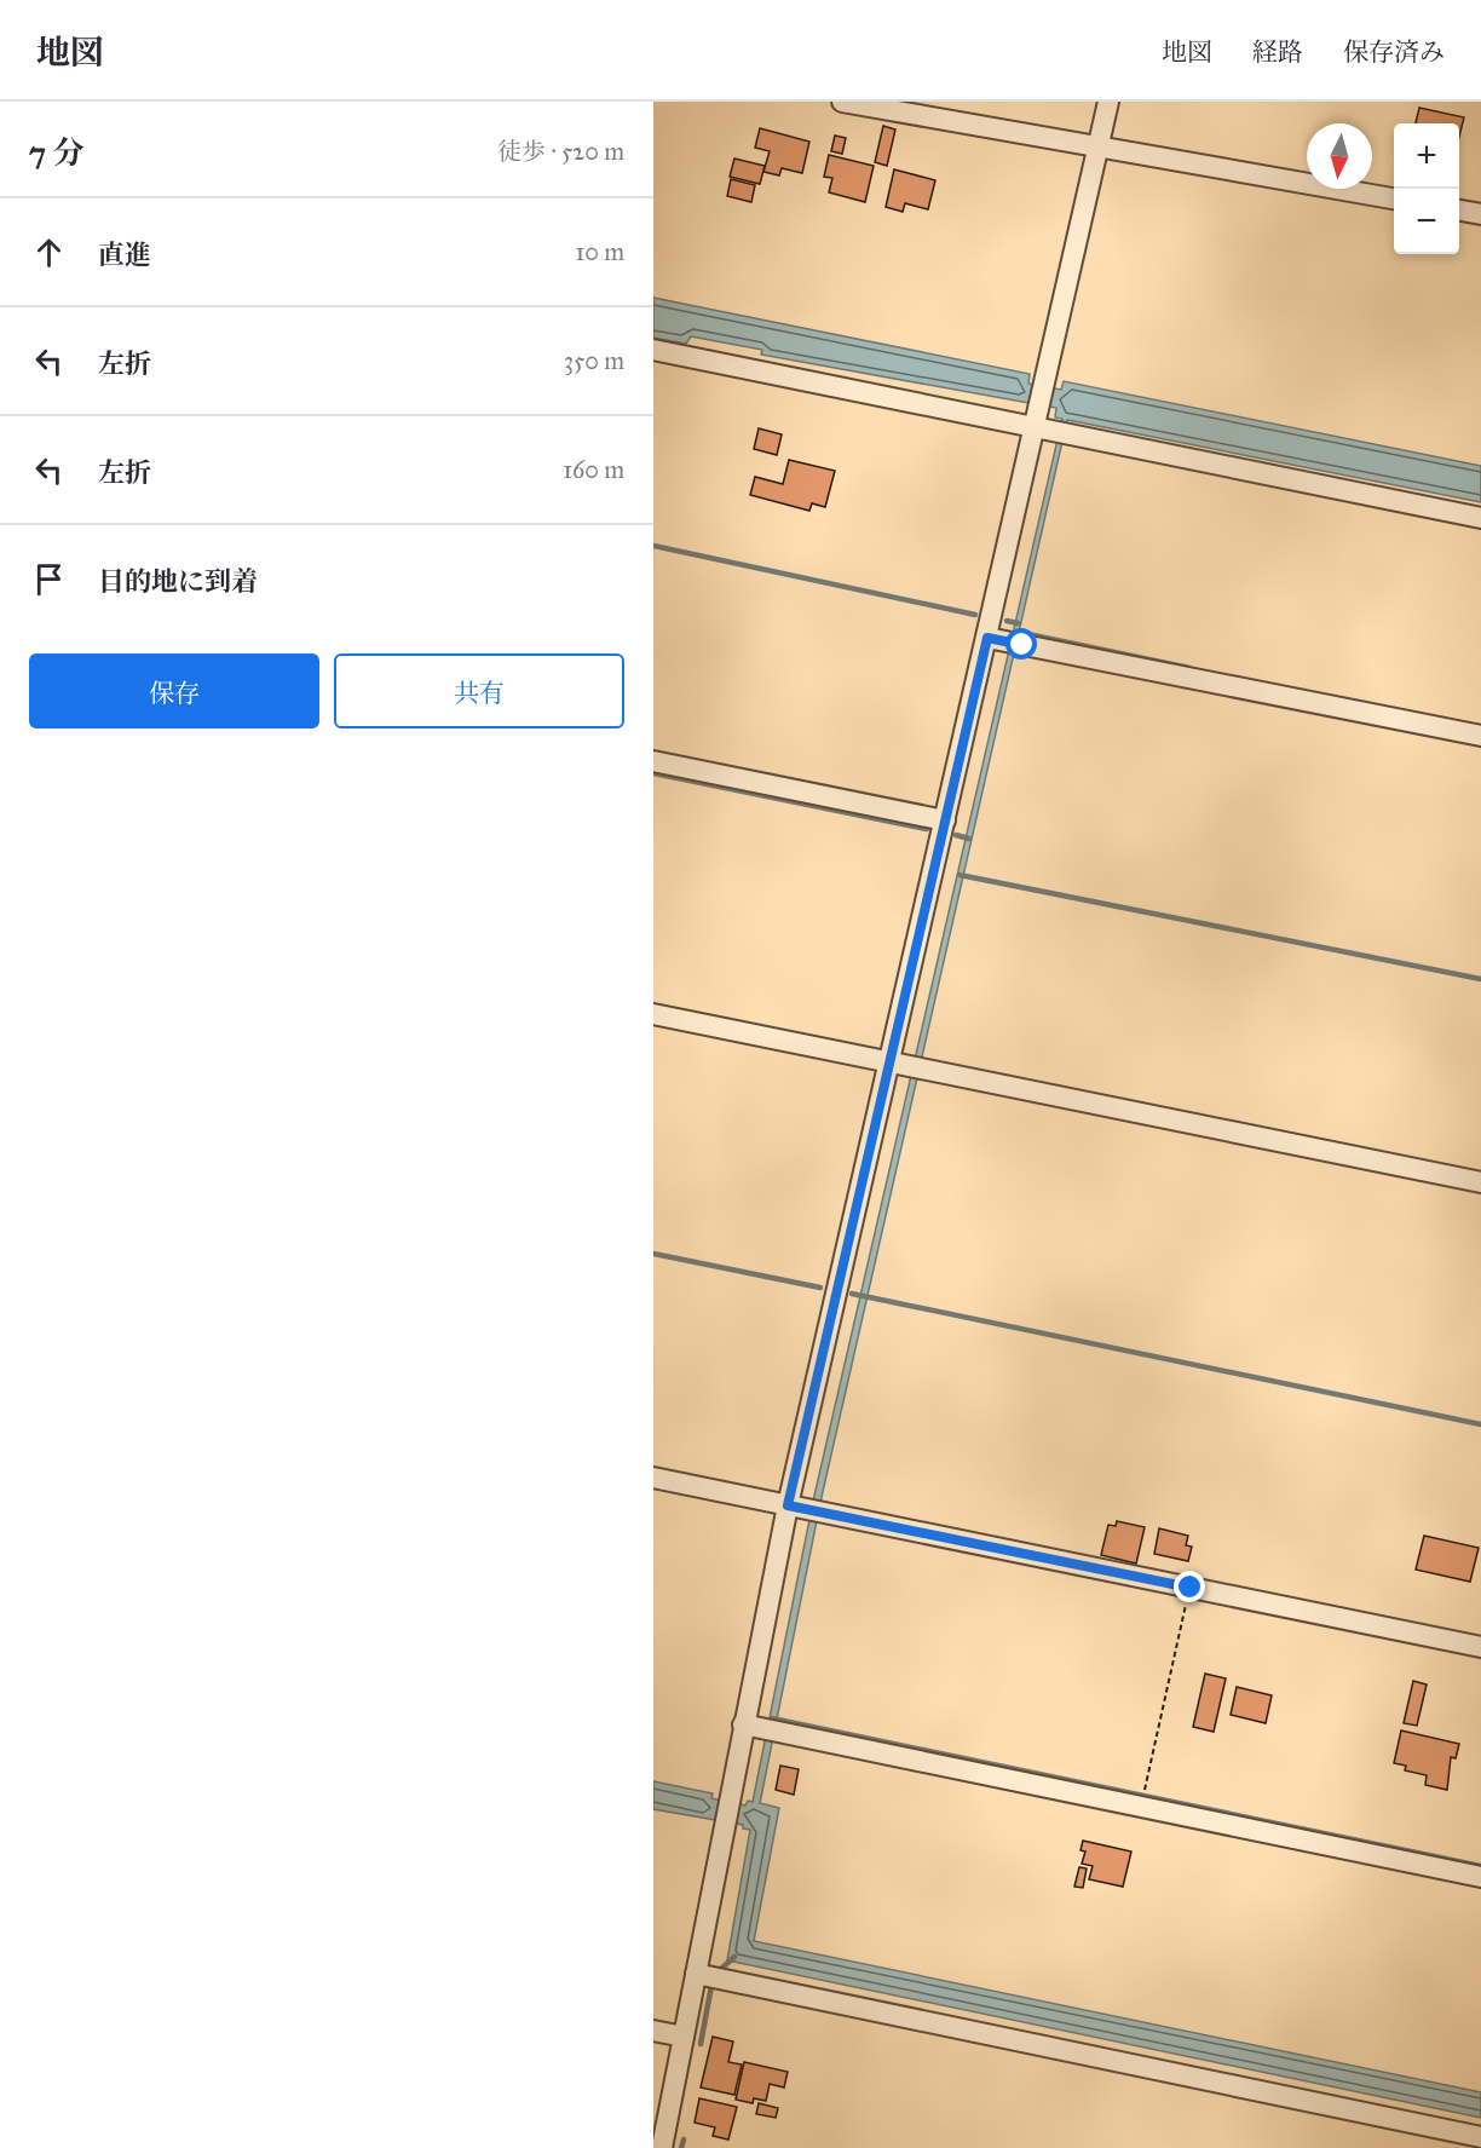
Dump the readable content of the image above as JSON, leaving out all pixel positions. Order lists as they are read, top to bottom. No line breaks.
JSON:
{"north":"bottom","page":{"header":"地図","nav":["地図","経路","保存済み"],"heading":["7 分","徒歩 · 520 m"],"map_buttons":["+","−"],"list":[["直進","10 m"],["左折","350 m"],["左折","160 m"],"目的地に到着"],"buttons":["保存","共有"]}}
